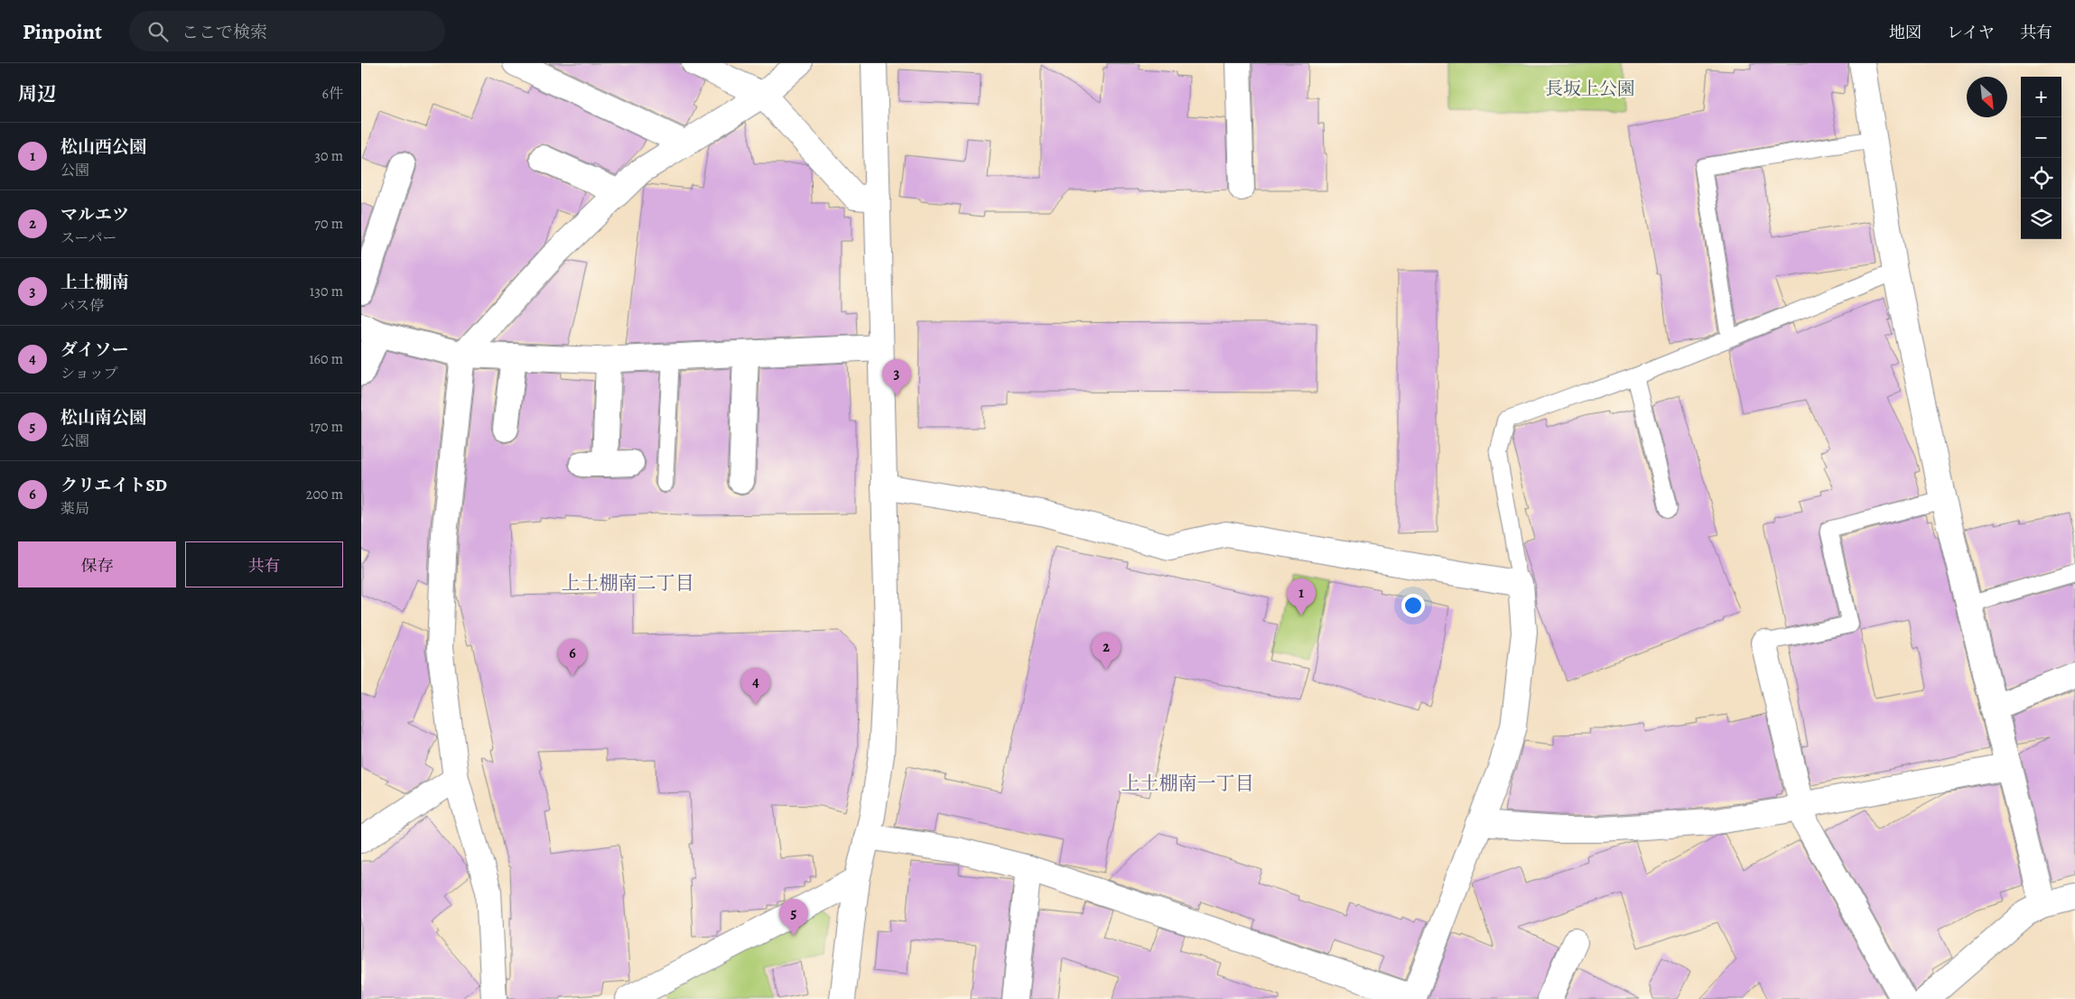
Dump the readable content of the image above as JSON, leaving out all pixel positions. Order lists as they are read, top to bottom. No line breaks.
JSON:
{"districts":["上土棚南二丁目","上土棚南一丁目"],"parks":["長坂上公園"],"north":"bottom right","page":{"header":"Pinpoint","search":"ここで検索","nav":["地図","レイヤ","共有"],"heading":["周辺","6件"],"map_buttons":["+","−"],"list":[{"mark":"1","name":"松山西公園","note":"公園","value":"30 m"},{"mark":"2","name":"マルエツ","note":"スーパー","value":"70 m"},{"mark":"3","name":"上土棚南","note":"バス停","value":"130 m"},{"mark":"4","name":"ダイソー","note":"ショップ","value":"160 m"},{"mark":"5","name":"松山南公園","note":"公園","value":"170 m"},{"mark":"6","name":"クリエイトSD","note":"薬局","value":"200 m"}],"pins":["3","1","2","6","4","5"],"buttons":["保存","共有"]}}
